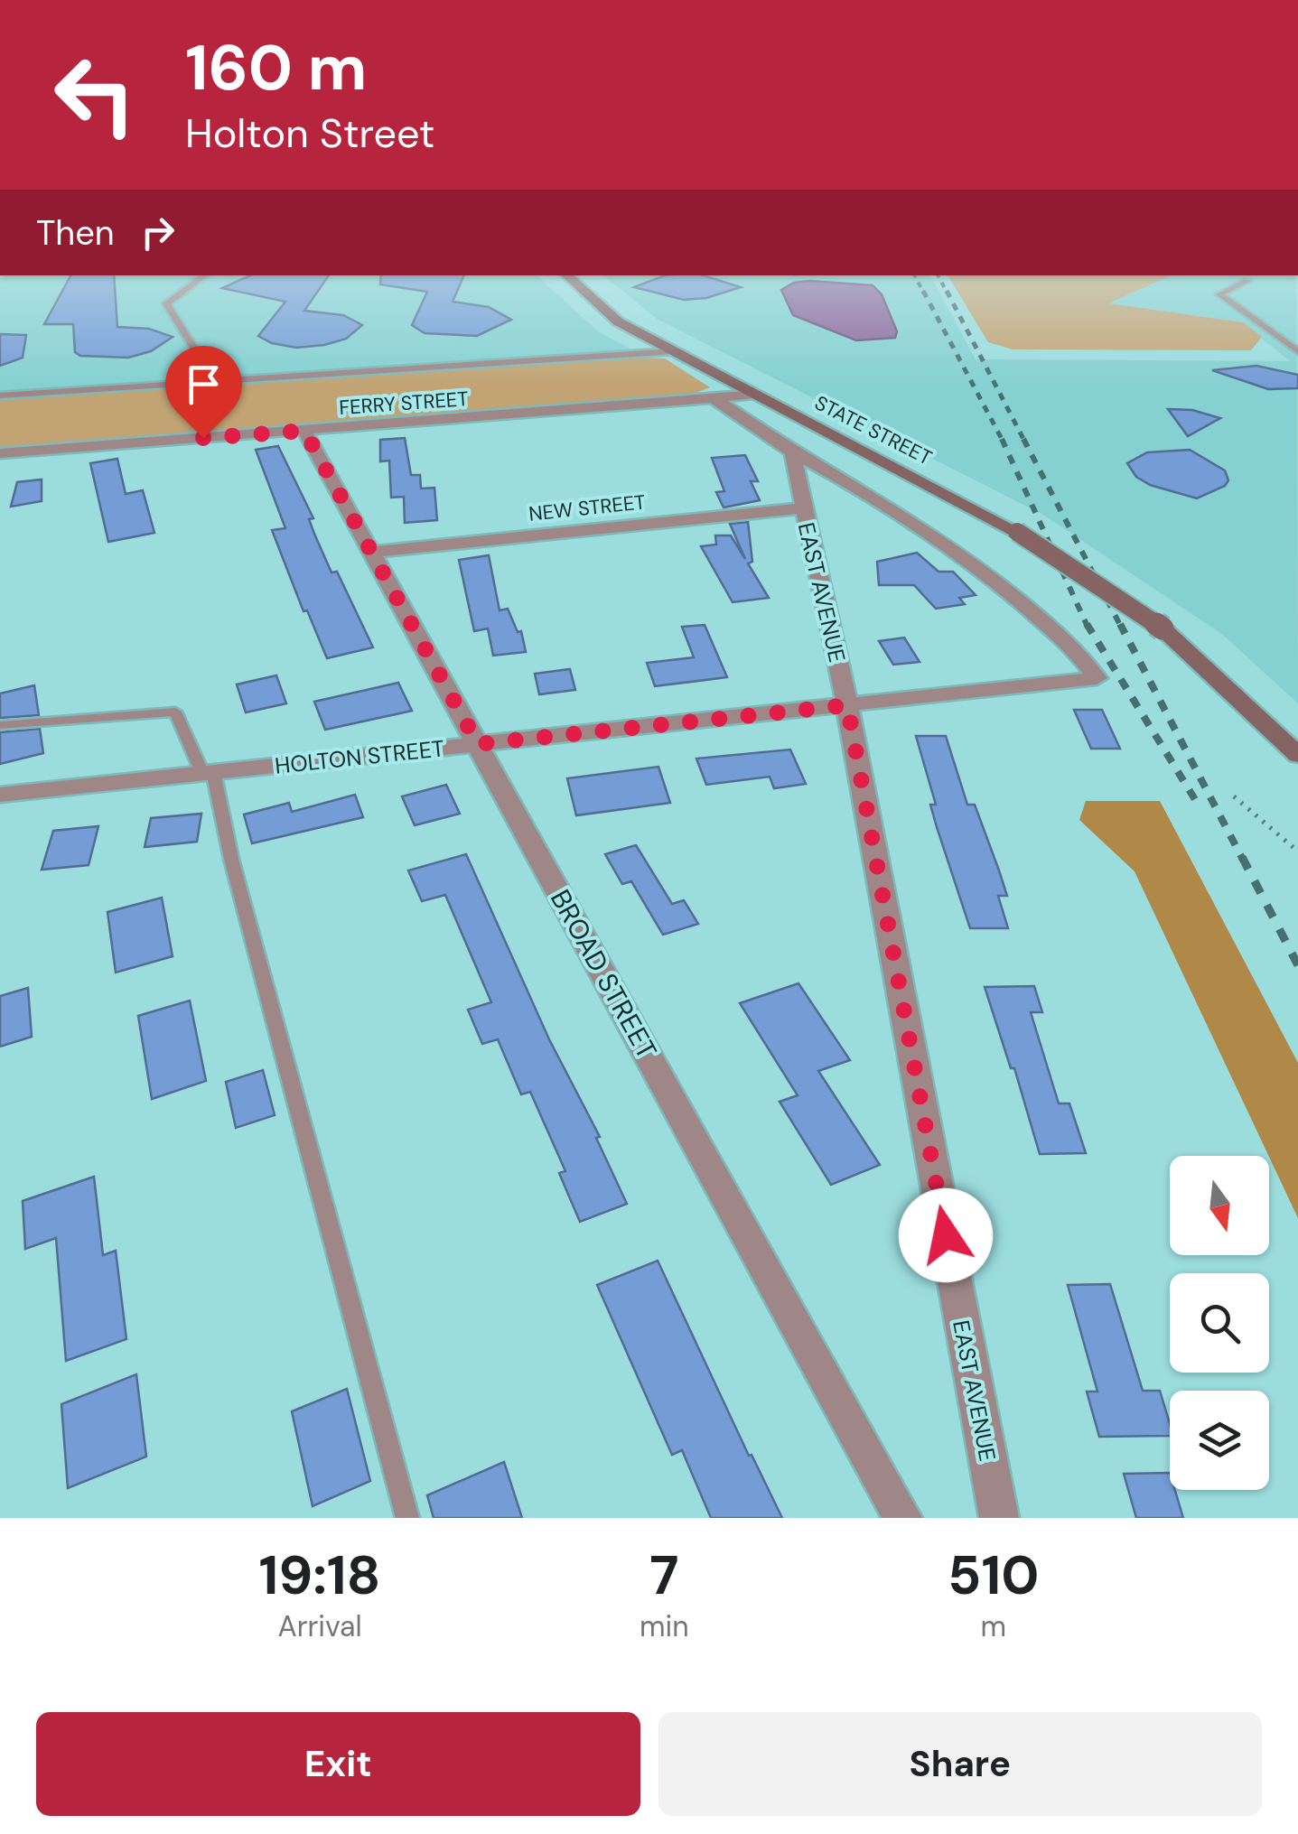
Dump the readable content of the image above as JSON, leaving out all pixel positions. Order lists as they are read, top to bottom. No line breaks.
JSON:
{"streets":{"street":["FERRY STREET","STATE STREET","NEW STREET","EAST AVENUE","HOLTON STREET","BROAD STREET"]},"crossings":[["FERRY STREET","STATE STREET"],["FERRY STREET","BROAD STREET"],["NEW STREET","EAST AVENUE"],["NEW STREET","BROAD STREET"],["EAST AVENUE","HOLTON STREET"],["HOLTON STREET","BROAD STREET"]],"north":"bottom","page":{"turn":["160 m","Holton Street"],"then":"Then","eta":["19:18","Arrival","7","min","510","m"],"buttons":["Exit","Share"]}}
